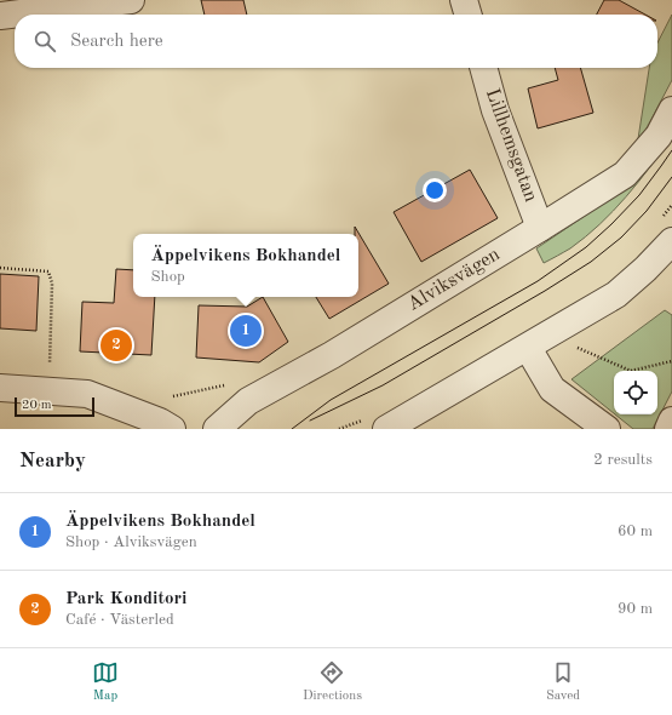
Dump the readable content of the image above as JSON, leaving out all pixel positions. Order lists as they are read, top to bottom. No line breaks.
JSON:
{"streets":{"street":["Lillhemsgatan","Alviksvägen"]},"crossings":[["Lillhemsgatan","Alviksvägen"]],"scale_bar":"20 m","page":{"search":"Search here","popup":["Äppelvikens Bokhandel","Shop"],"pins":["1","2"],"scale":"20 m","heading":["Nearby","2 results"],"list":[{"mark":"1","name":"Äppelvikens Bokhandel","note":"Shop · Alviksvägen","value":"60 m"},{"mark":"2","name":"Park Konditori","note":"Café · Västerled","value":"90 m"}],"nav":["Map","Directions","Saved"]}}
